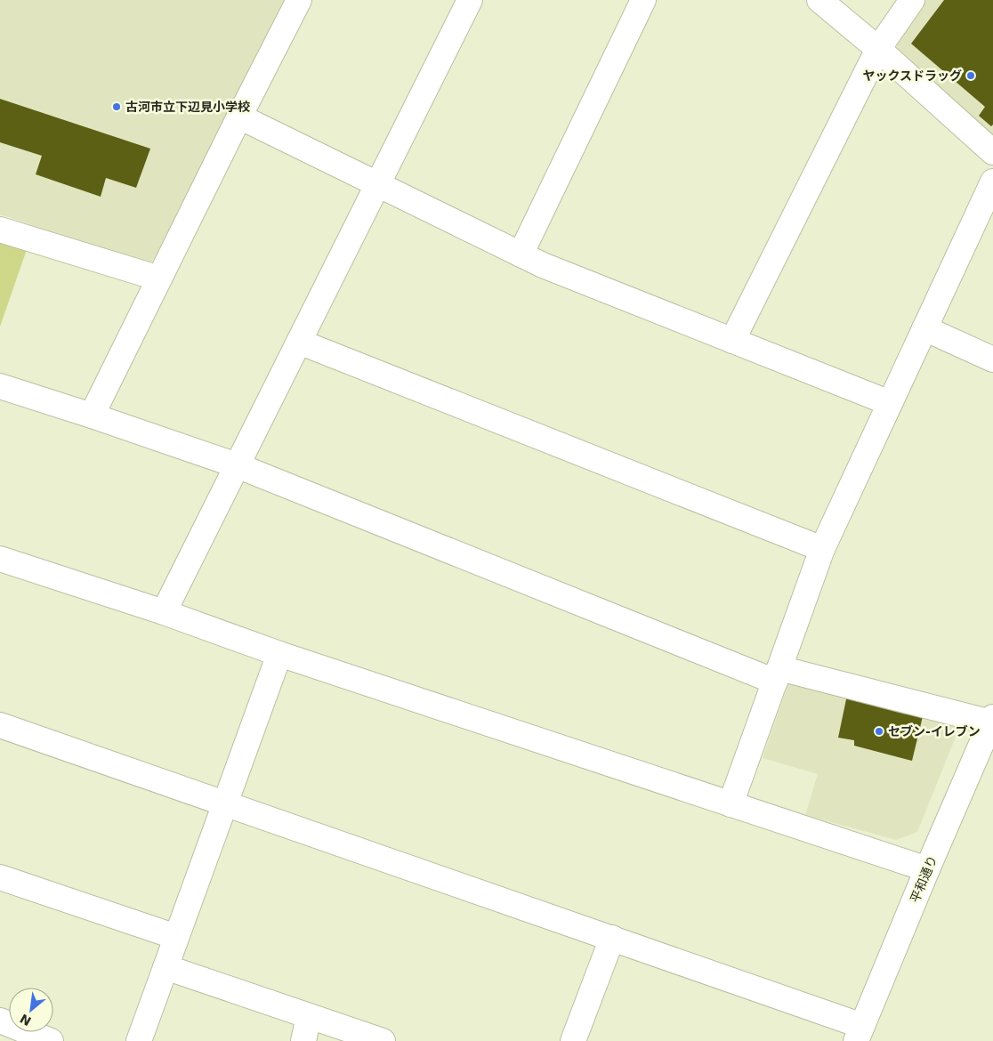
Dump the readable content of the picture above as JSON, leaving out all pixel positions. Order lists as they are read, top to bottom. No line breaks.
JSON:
{"streets":{"street":["平和通り"]},"places":["ヤックスドラッグ","古河市立下辺見小学校","セブン-イレブン"],"north":"bottom left"}
